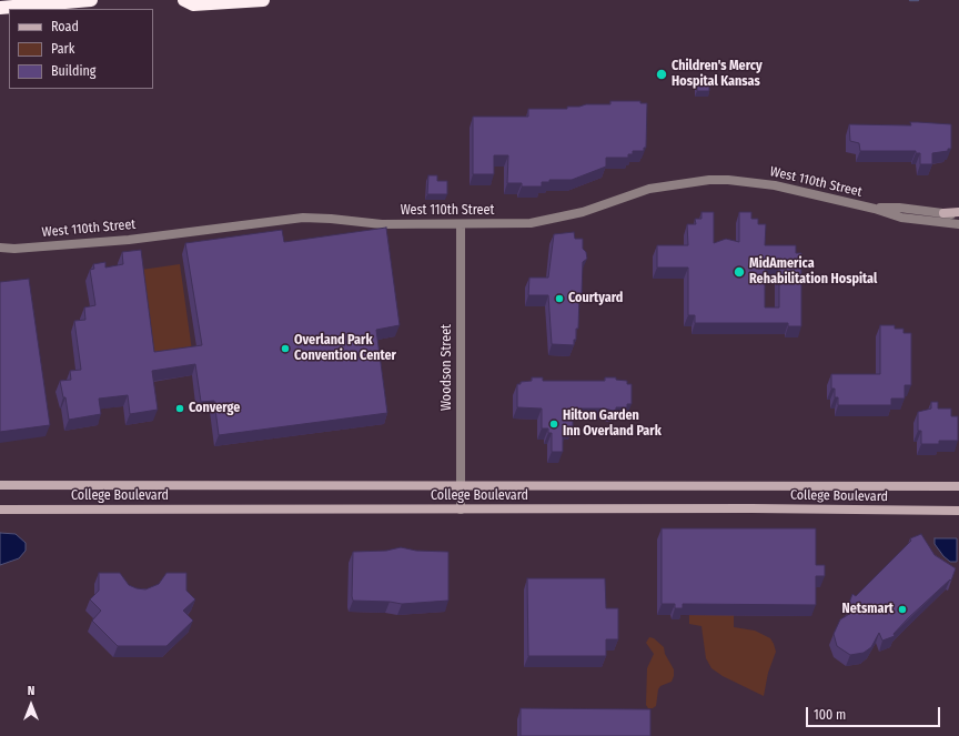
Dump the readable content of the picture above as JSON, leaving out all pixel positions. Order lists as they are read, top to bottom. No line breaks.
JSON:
{"streets":{"main road":["College Boulevard"],"street":["West 110th Street","Woodson Street"]},"crossings":[["West 110th Street","Woodson Street"],["Woodson Street","College Boulevard"]],"places":["Children's Mercy Hospital Kansas","MidAmerica Rehabilitation Hospital","Courtyard","Overland Park Convention Center","Converge","Hilton Garden Inn Overland Park","Netsmart"],"legend":["Road","Park","Building"],"scale_bar":"100 m","north":"top"}
